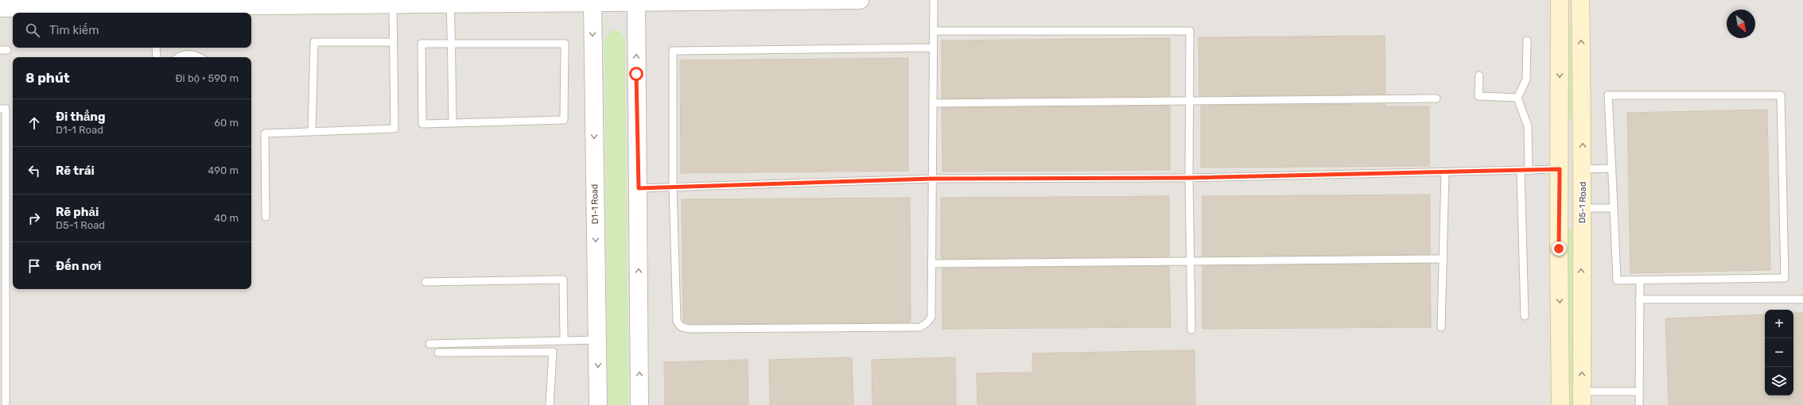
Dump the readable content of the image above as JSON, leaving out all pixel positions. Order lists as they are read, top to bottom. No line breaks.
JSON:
{"streets":{"main road":["D5-1 Road"],"street":["D1-1 Road"]},"north":"bottom right","page":{"search":"Tìm kiếm","heading":["8 phút","Đi bộ · 590 m"],"list":[["Đi thẳng","D1-1 Road","60 m"],["Rẽ trái","490 m"],["Rẽ phải","D5-1 Road","40 m"],"Đến nơi"],"map_buttons":["+","−"]}}
